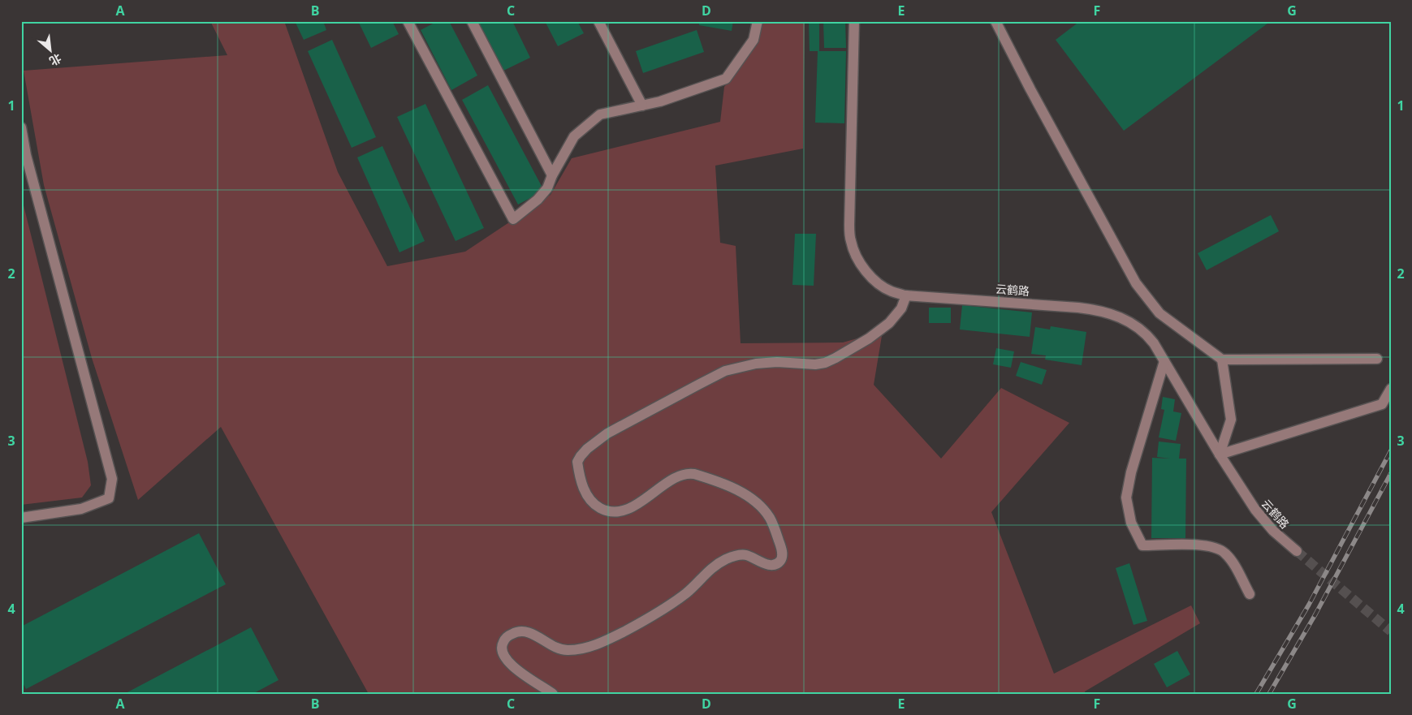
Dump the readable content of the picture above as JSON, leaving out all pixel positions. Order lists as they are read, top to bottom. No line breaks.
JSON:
{"streets":{"street":["云鹤路"]},"north":"bottom right","grid":{"columns":["A","B","C","D","E","F","G"],"rows":["1","2","3","4"]}}
